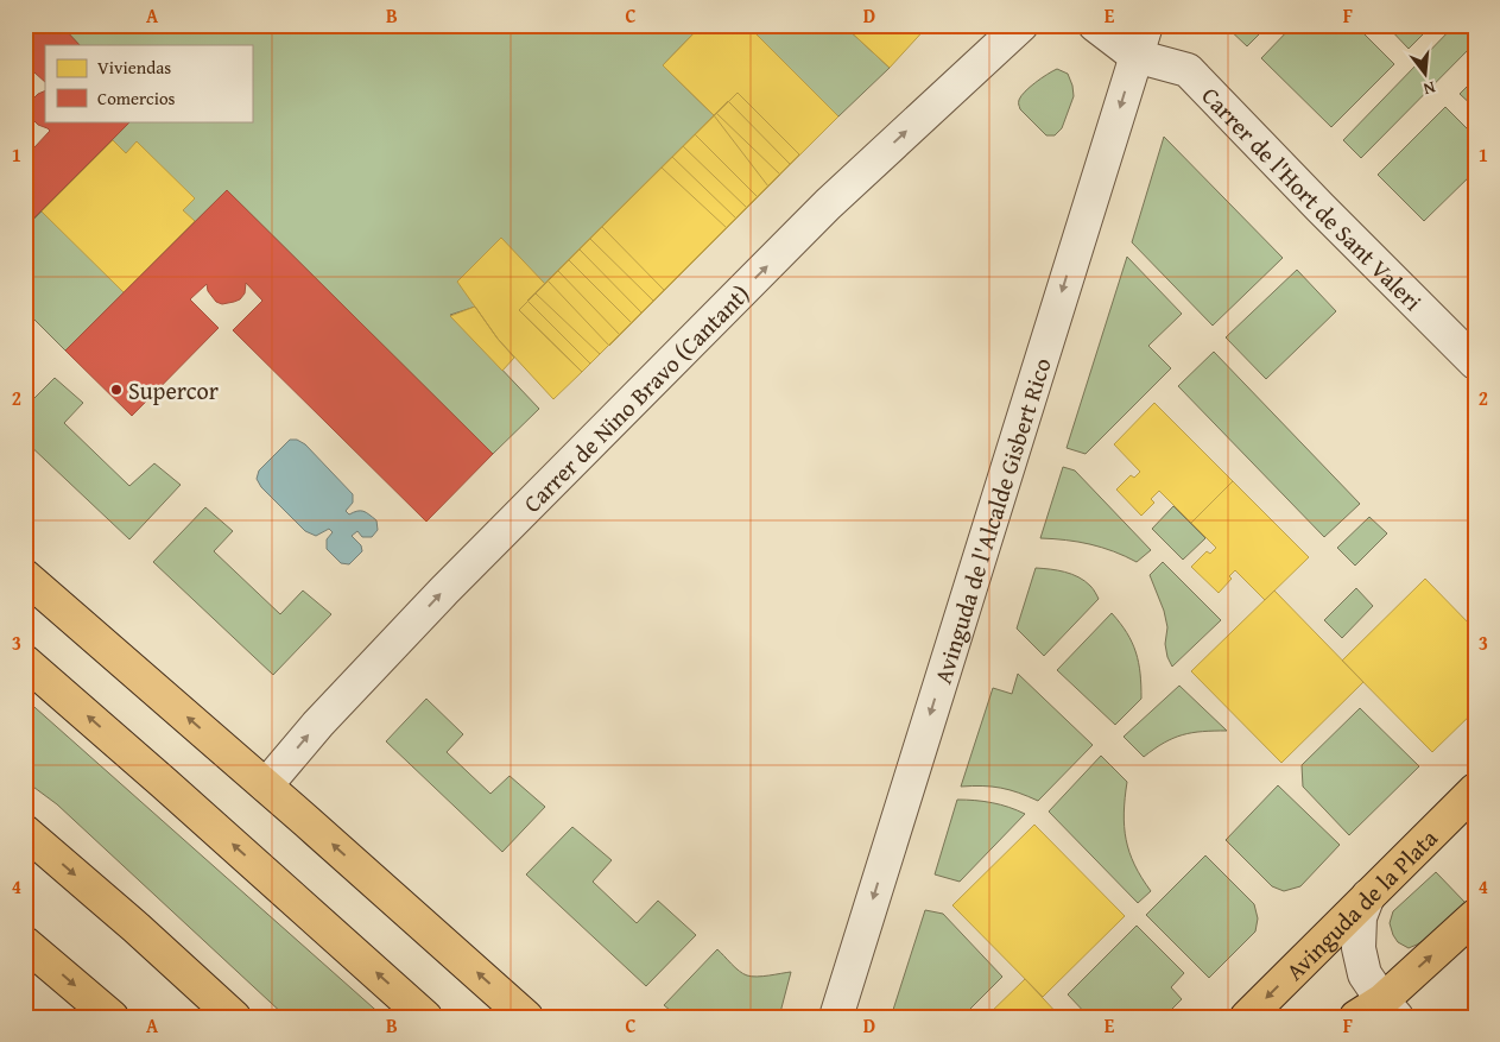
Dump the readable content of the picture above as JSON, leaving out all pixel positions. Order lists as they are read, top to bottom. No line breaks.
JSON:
{"streets":{"main road":["Avinguda de la Plata"],"street":["Carrer de l'Hort de Sant Valeri","Carrer de Nino Bravo (Cantant)","Avinguda de l'Alcalde Gisbert Rico"]},"crossings":[["Carrer de l'Hort de Sant Valeri","Avinguda de l'Alcalde Gisbert Rico"]],"one_way":["Carrer de Nino Bravo (Cantant)","Avinguda de l'Alcalde Gisbert Rico"],"places":["Supercor"],"legend":["Viviendas","Comercios"],"north":"bottom","grid":{"columns":["A","B","C","D","E","F"],"rows":["1","2","3","4"]}}
